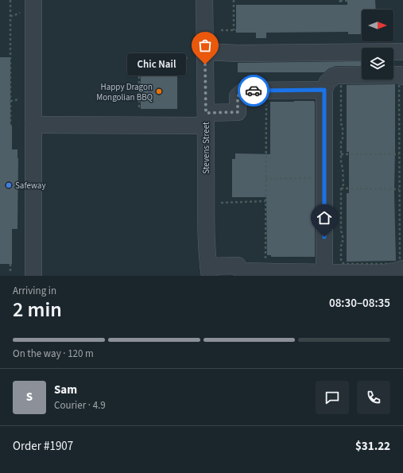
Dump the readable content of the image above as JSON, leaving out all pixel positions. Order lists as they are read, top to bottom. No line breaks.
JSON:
{"streets":{"street":["Stevens Street"]},"places":["Chic Nail","Happy Dragon Mongolian BBQ","Safeway"],"north":"right","page":{"bubble":"Chic Nail","heading":["2 min","Arriving in","08:30–08:35"],"panel":["Sam","Courier · 4.9","Order #1907","$31.22"],"bar":"On the way · 120 m","round":"S"}}
